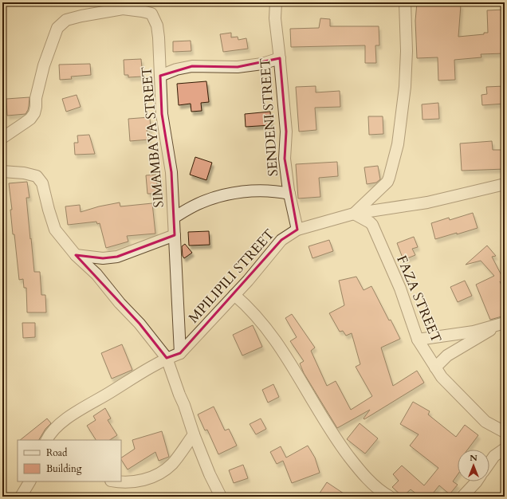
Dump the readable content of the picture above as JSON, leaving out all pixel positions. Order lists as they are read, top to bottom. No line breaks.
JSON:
{"streets":{"street":["SENDENI STREET","SIMAMBAYA STREET","MPILIPILI STREET","FAZA STREET"]},"crossings":[["SENDENI STREET","MPILIPILI STREET"],["SIMAMBAYA STREET","MPILIPILI STREET"],["MPILIPILI STREET","FAZA STREET"]],"legend":["Road","Building"],"north":"top"}
